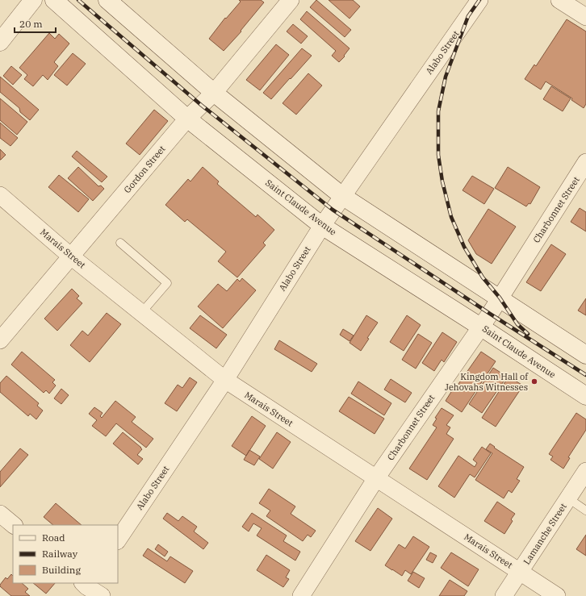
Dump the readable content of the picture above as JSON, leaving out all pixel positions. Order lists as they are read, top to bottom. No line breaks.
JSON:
{"streets":{"main road":["Saint Claude Avenue"],"street":["Alabo Street","Gordon Street","Charbonnet Street","Marais Street","Lamanche Street"]},"crossings":[["Alabo Street","Saint Claude Avenue"],["Alabo Street","Marais Street"],["Gordon Street","Saint Claude Avenue"],["Gordon Street","Marais Street"],["Saint Claude Avenue","Charbonnet Street"],["Charbonnet Street","Marais Street"],["Marais Street","Lamanche Street"]],"places":["Kingdom Hall of Jehovahs Witnesses"],"legend":["Road","Railway","Building"],"scale_bar":"20 m"}
